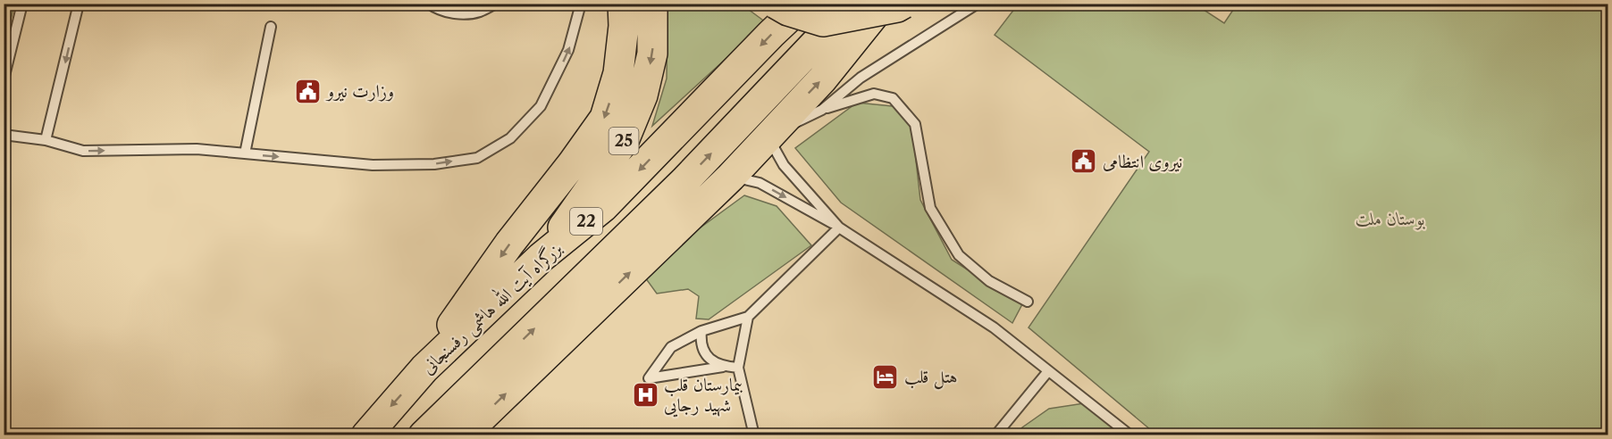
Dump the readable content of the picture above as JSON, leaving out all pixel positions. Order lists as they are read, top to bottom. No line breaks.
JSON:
{"streets":{"highway":["25","22","بزرگراه آیت الله هاشمی رفسنجانی"]},"crossings":[["25","بزرگراه آیت الله هاشمی رفسنجانی"]],"parks":["بوستان ملت"],"places":{"public building":["وزارت نیرو","نیروی انتظامی"],"hotel":["هتل قلب"],"hospital":["بیمارستان قلب شهید رجایی"]}}
